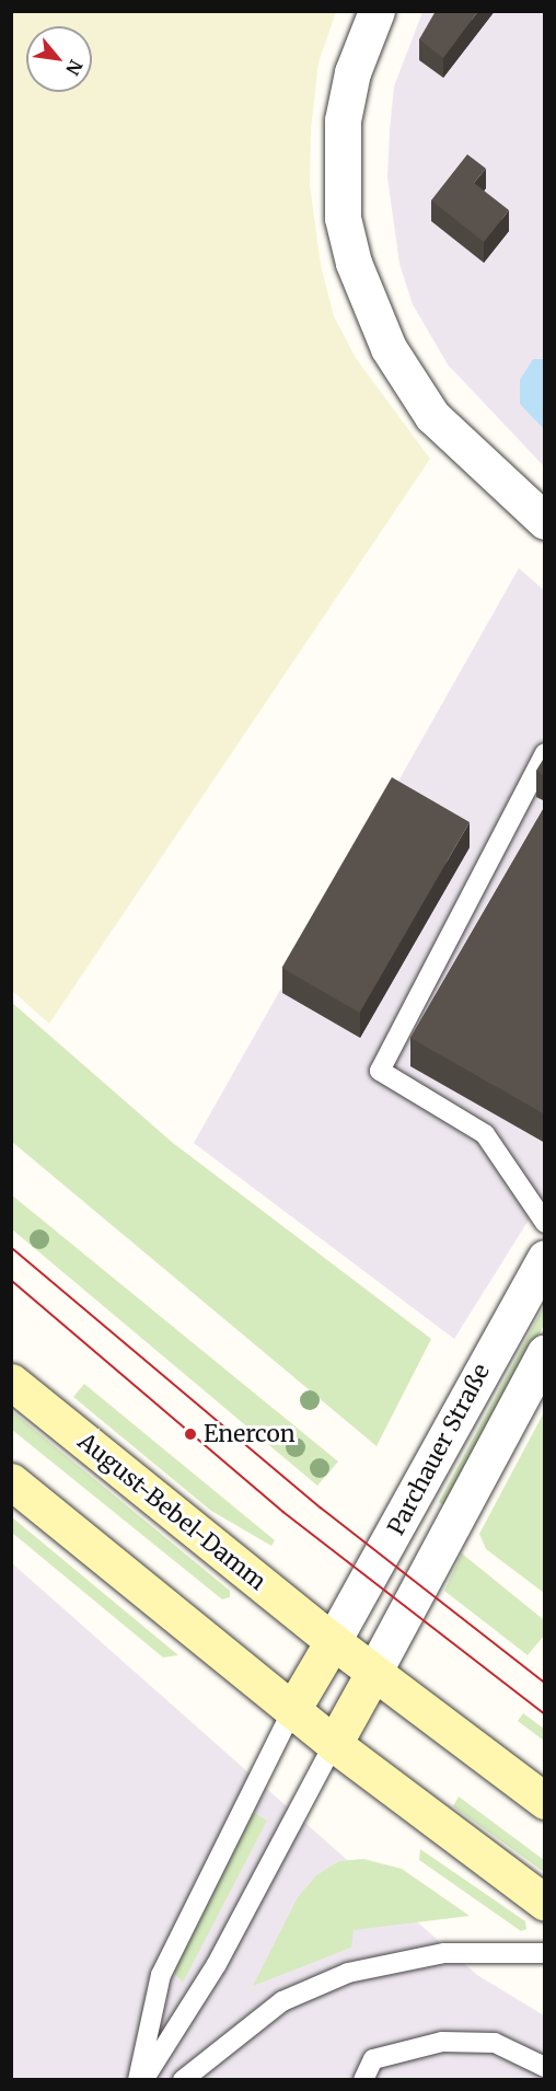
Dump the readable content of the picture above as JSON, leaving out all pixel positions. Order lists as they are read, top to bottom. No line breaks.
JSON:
{"streets":{"main road":["August-Bebel-Damm"],"street":["Parchauer Straße"]},"crossings":[["Parchauer Straße","August-Bebel-Damm"]],"places":["Enercon"],"north":"bottom right"}
